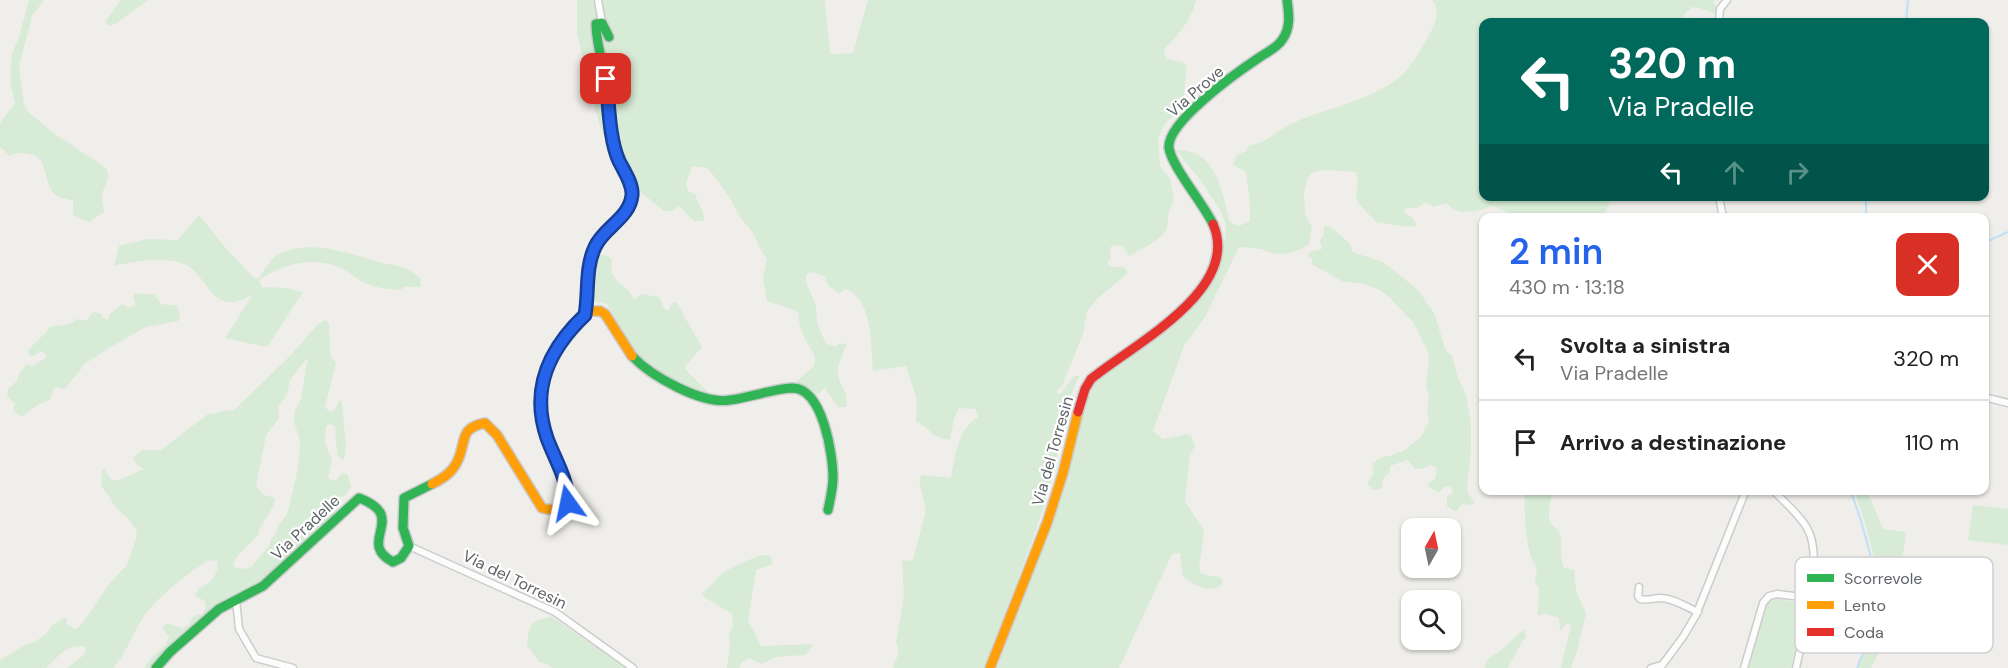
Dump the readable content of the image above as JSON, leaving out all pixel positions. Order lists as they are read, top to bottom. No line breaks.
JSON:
{"streets":{"street":["Via Prove","Via del Torresin","Via Pradelle"]},"crossings":[["Via Prove","Via del Torresin"],["Via del Torresin","Via Pradelle"]],"legend":["Scorrevole","Lento","Coda"],"north":"top","page":{"turn":["320 m","Via Pradelle"],"heading":["2 min","430 m · 13:18"],"list":[{"name":"Svolta a sinistra","note":"Via Pradelle","value":"320 m"},{"name":"Arrivo a destinazione","value":"110 m"}]}}
